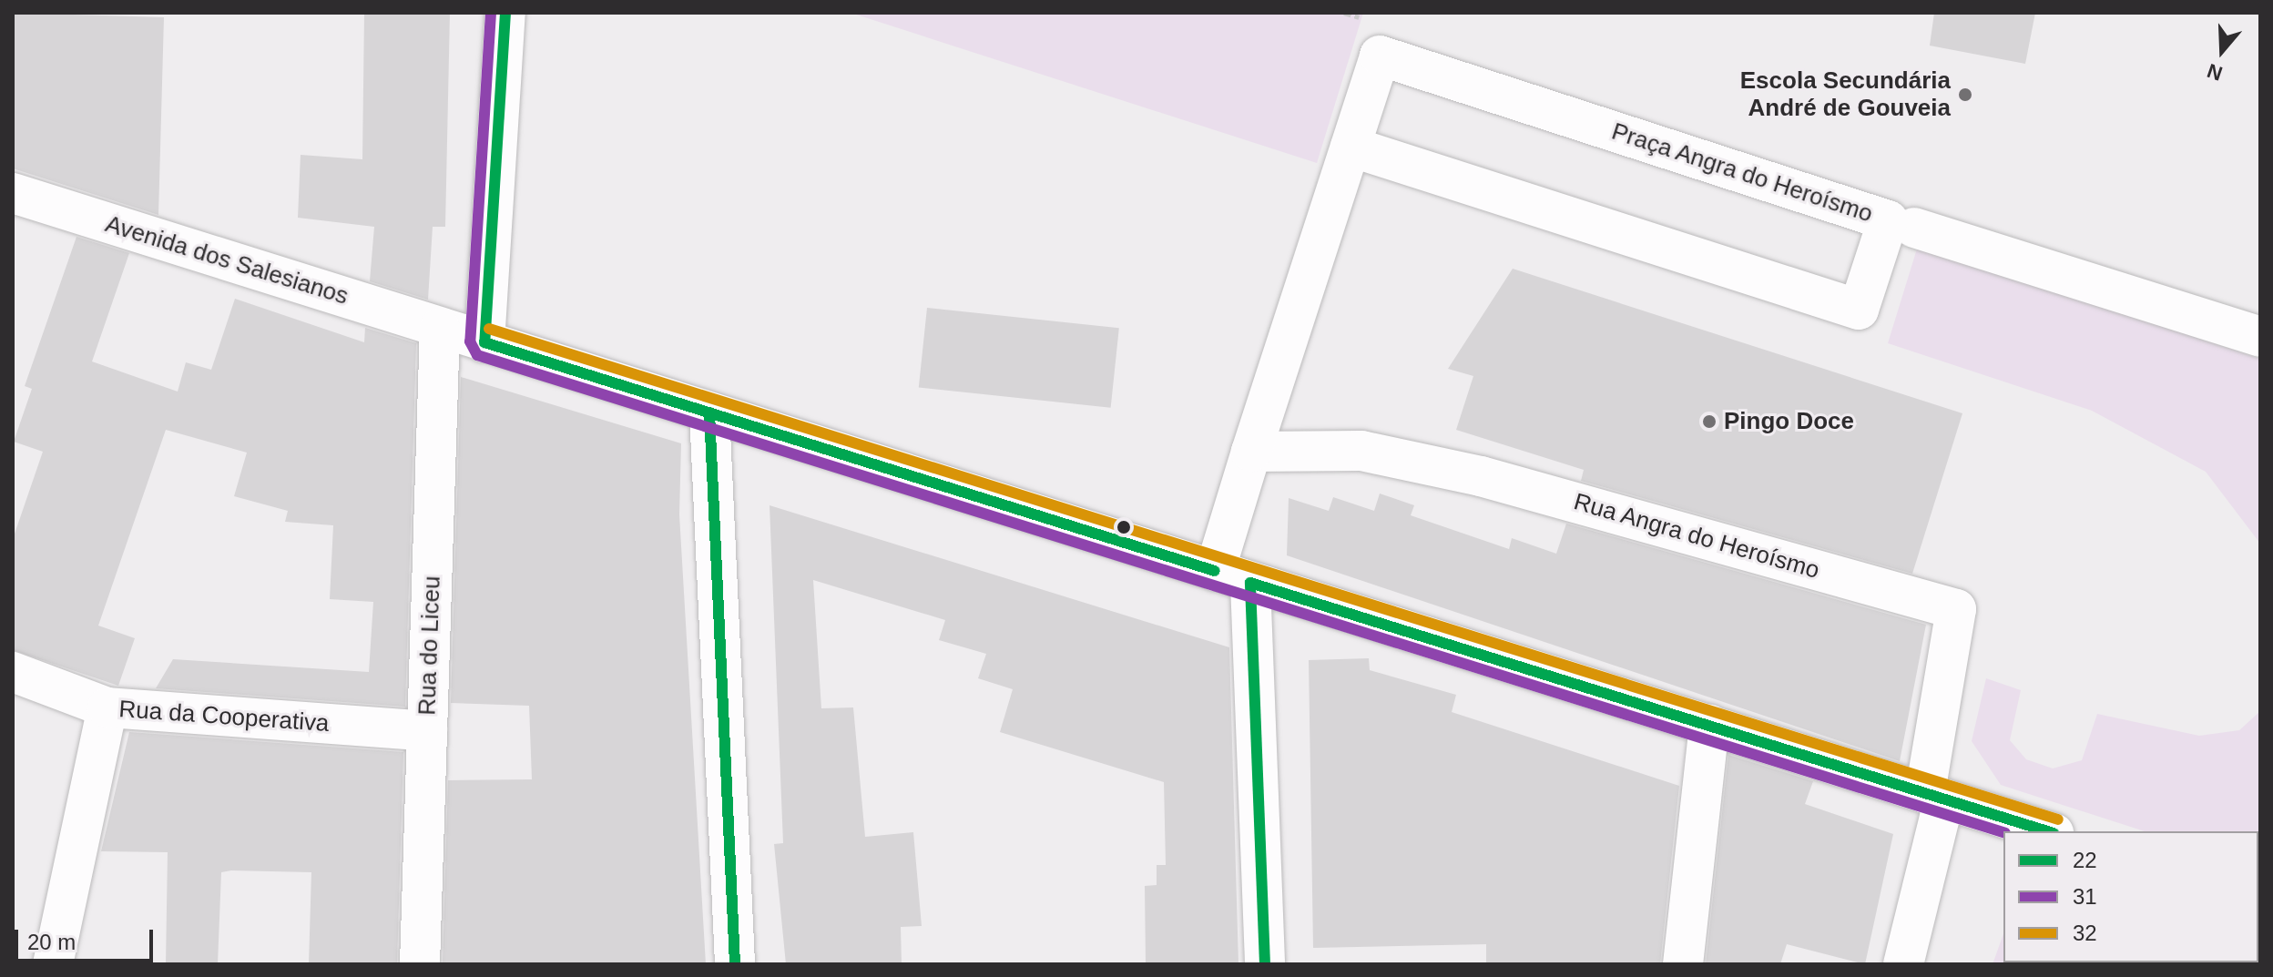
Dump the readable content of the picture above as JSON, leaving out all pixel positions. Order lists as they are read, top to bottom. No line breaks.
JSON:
{"streets":{"street":["Praça Angra do Heroísmo","Avenida dos Salesianos","Rua Angra do Heroísmo","Rua do Liceu","Rua da Cooperativa"]},"crossings":[["Avenida dos Salesianos","Rua do Liceu"],["Rua do Liceu","Rua da Cooperativa"]],"places":["Escola Secundária André de Gouveia","Pingo Doce"],"lines":["transit line 22","transit line 31","transit line 32"],"legend":["22","31","32"],"scale_bar":"20 m","north":"bottom"}
